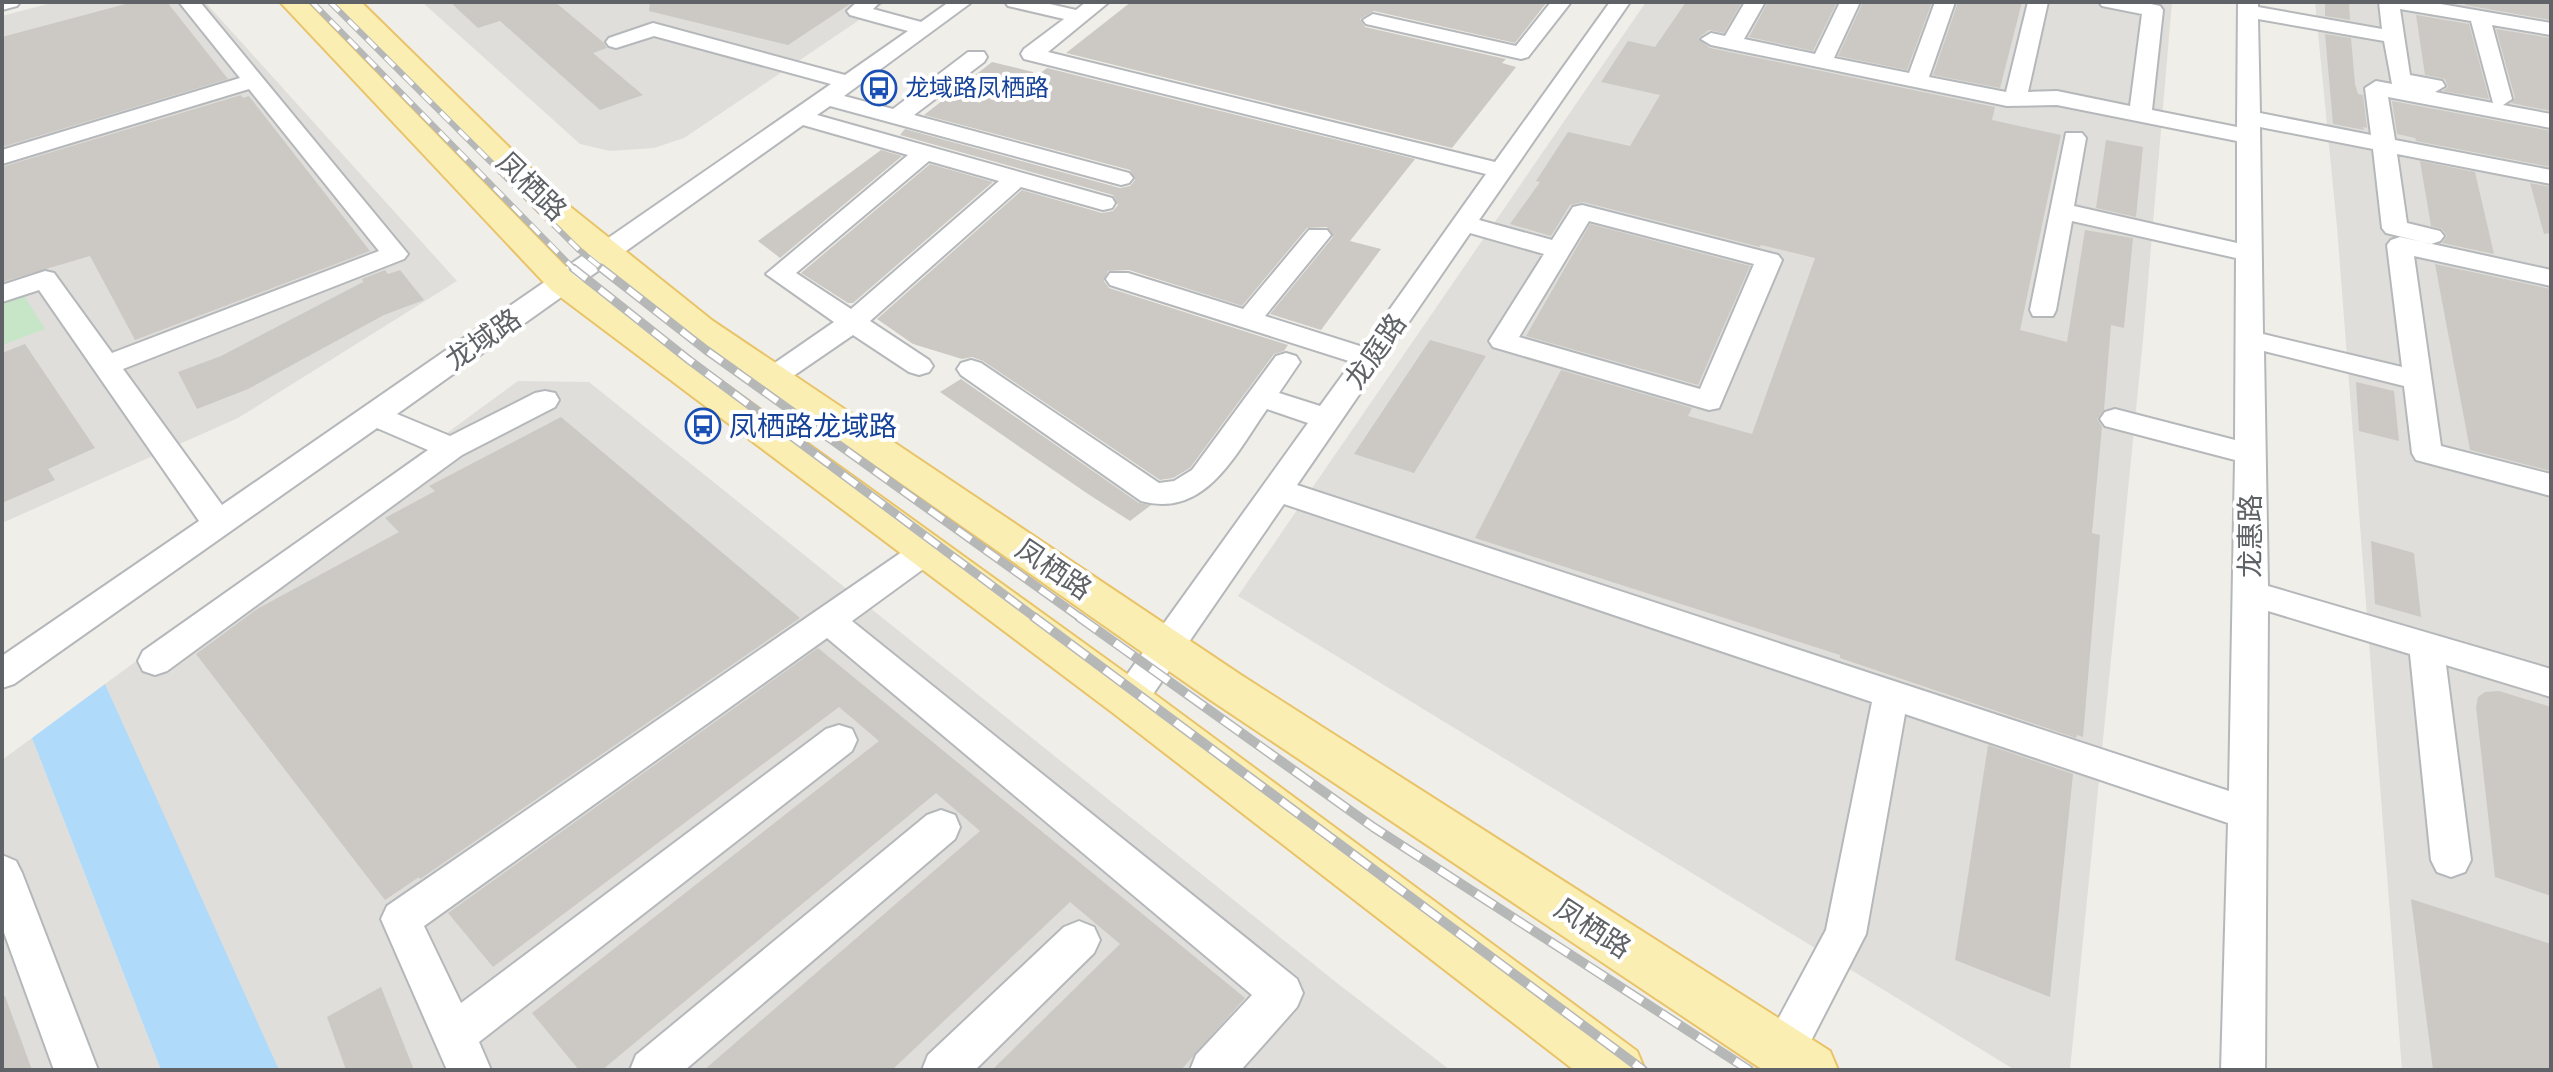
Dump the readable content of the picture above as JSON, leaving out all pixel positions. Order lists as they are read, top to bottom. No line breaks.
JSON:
{"streets":{"main road":["凤栖路"],"street":["龙域路","龙庭路","龙惠路"]},"crossings":[["凤栖路","龙域路"],["凤栖路","龙庭路"]],"places":{"bus stop":["龙域路凤栖路","凤栖路龙域路"]}}
